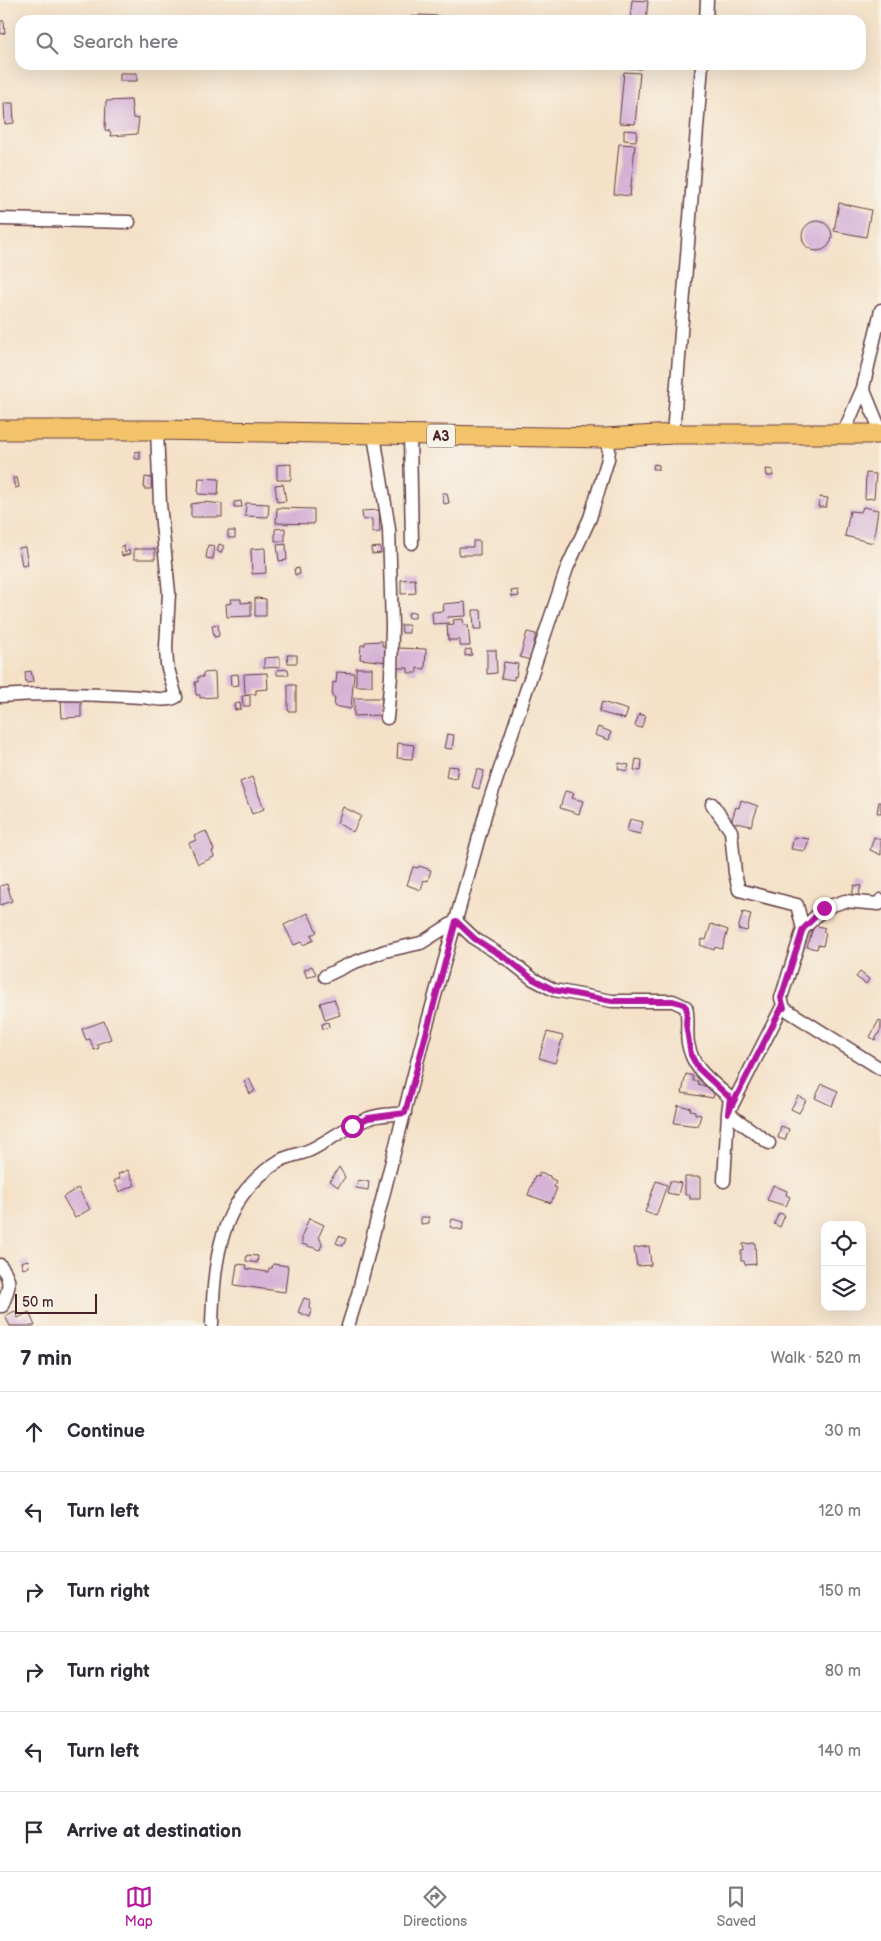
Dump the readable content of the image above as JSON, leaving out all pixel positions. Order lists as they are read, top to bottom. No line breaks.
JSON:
{"streets":{"highway":["A3"]},"scale_bar":"50 m","page":{"search":"Search here","scale":"50 m","heading":["7 min","Walk · 520 m"],"list":[["Continue","30 m"],["Turn left","120 m"],["Turn right","150 m"],["Turn right","80 m"],["Turn left","140 m"],"Arrive at destination"],"nav":["Map","Directions","Saved"]}}
